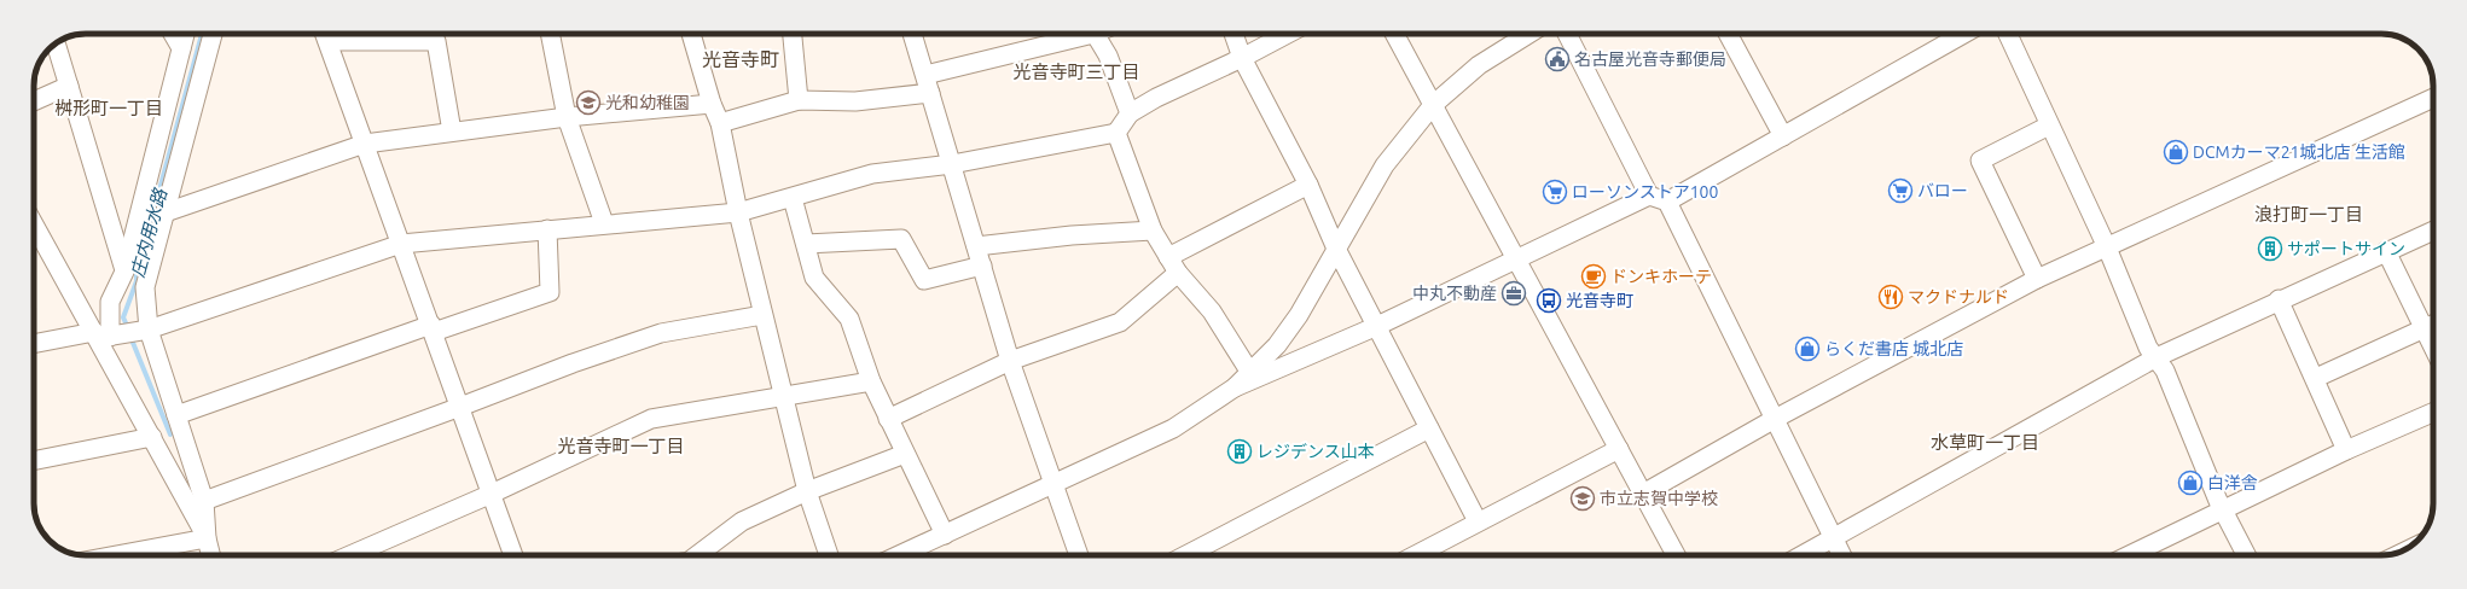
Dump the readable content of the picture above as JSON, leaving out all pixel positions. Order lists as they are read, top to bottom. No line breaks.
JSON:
{"districts":["光音寺町","光音寺町三丁目","桝形町一丁目","浪打町一丁目","水草町一丁目","光音寺町一丁目"],"water":["庄内用水路"],"places":{"public building":["名古屋光音寺郵便局"],"school or university":["光和幼稚園","市立志賀中学校"],"shop":["DCMカーマ21城北店 生活館","らくだ書店 城北店","白洋舎"],"supermarket":["バロー","ローソンストア100"],"building":["サポートサイン","レジデンス山本"],"cafe":["ドンキホーテ"],"office":["中丸不動産"],"restaurant":["マクドナルド"],"bus stop":["光音寺町"]}}
